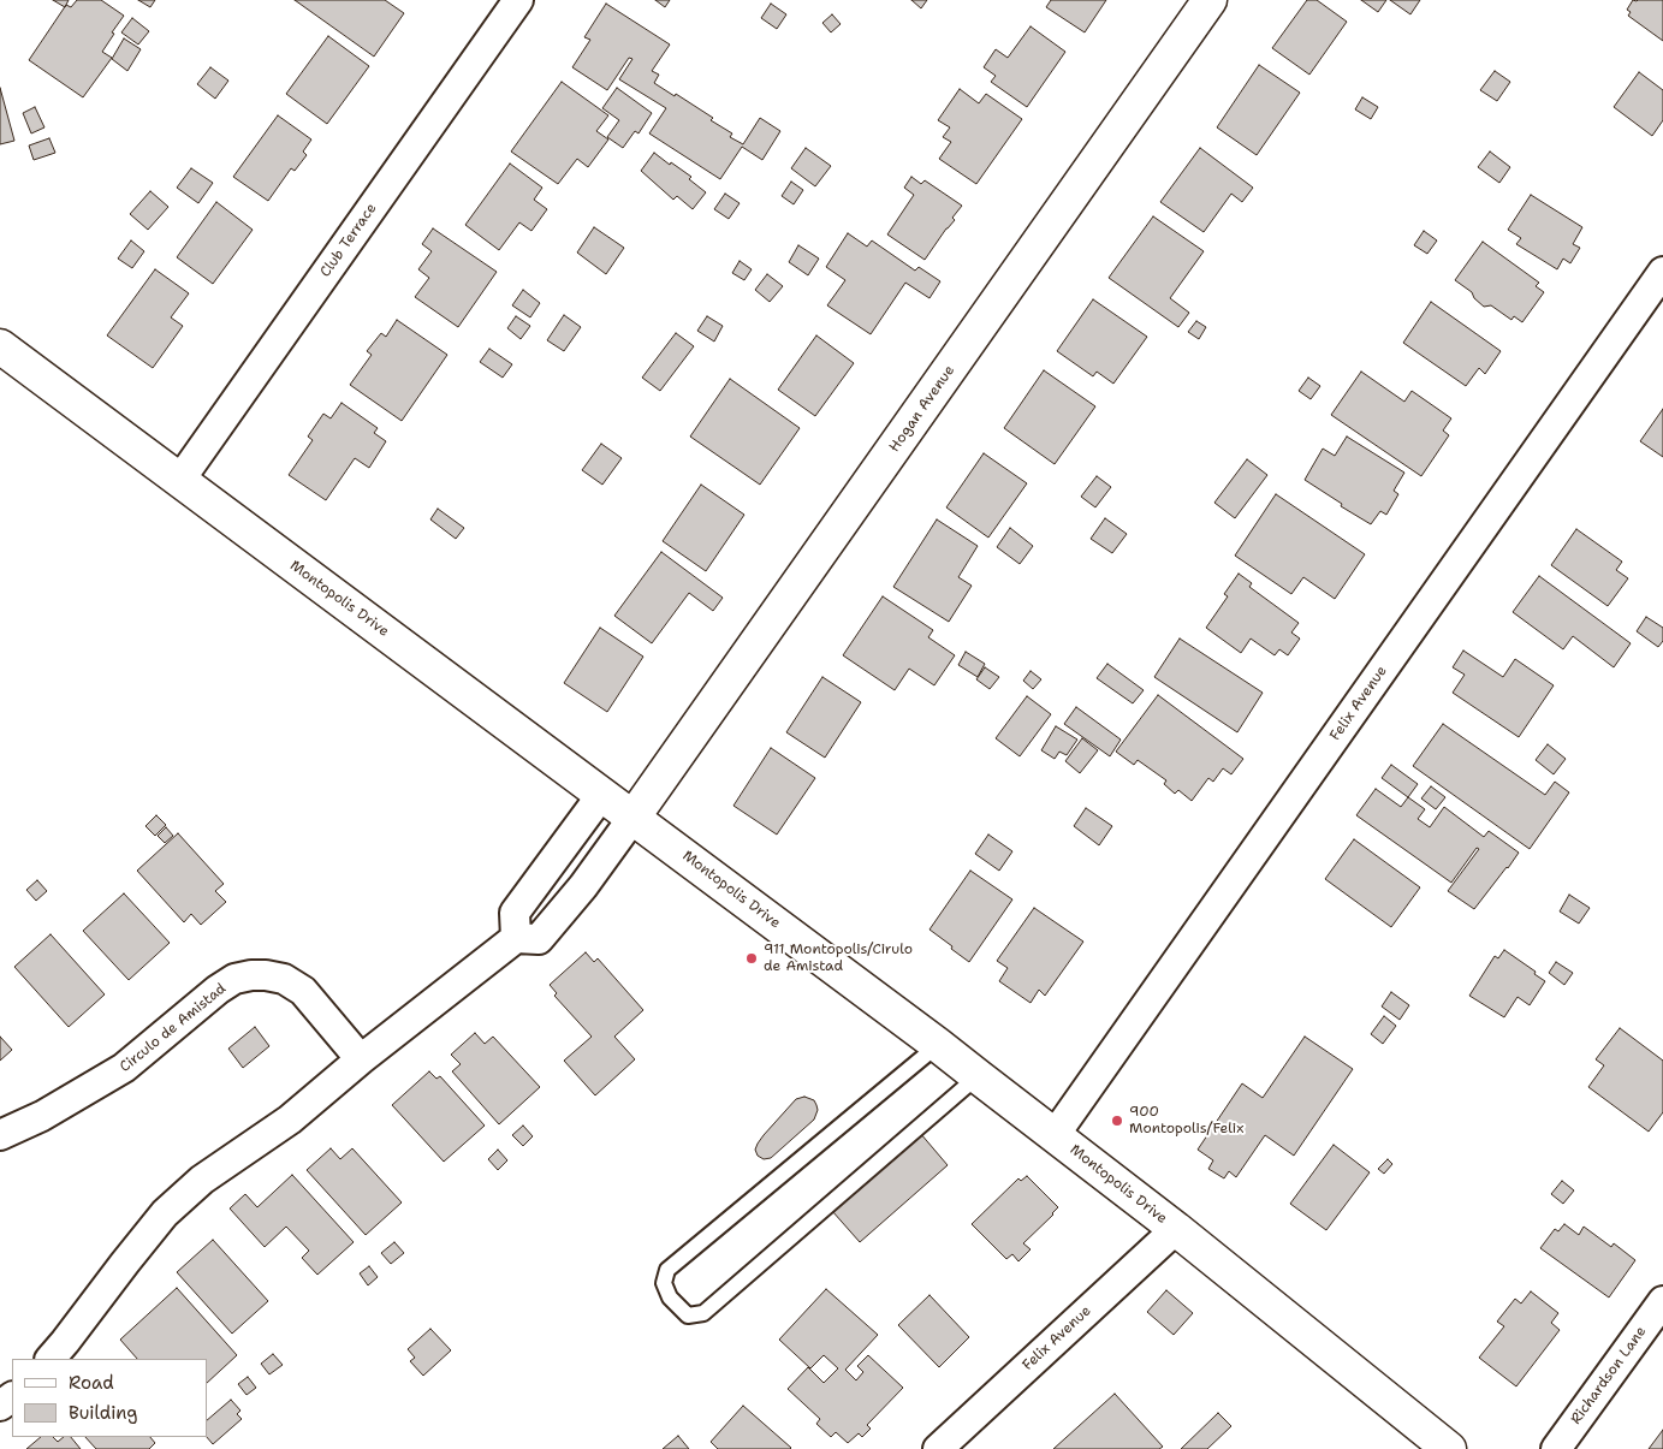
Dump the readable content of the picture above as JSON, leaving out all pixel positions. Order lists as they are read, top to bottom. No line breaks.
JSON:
{"streets":{"main road":["Hogan Avenue","Montopolis Drive"],"street":["Club Terrace","Felix Avenue","Circulo de Amistad","Richardson Lane"]},"crossings":[["Club Terrace","Montopolis Drive"],["Hogan Avenue","Montopolis Drive"],["Montopolis Drive","Felix Avenue"]],"places":["911 Montopolis/Cirulo de Amistad","900 Montopolis/Felix"],"legend":["Road","Building"]}
